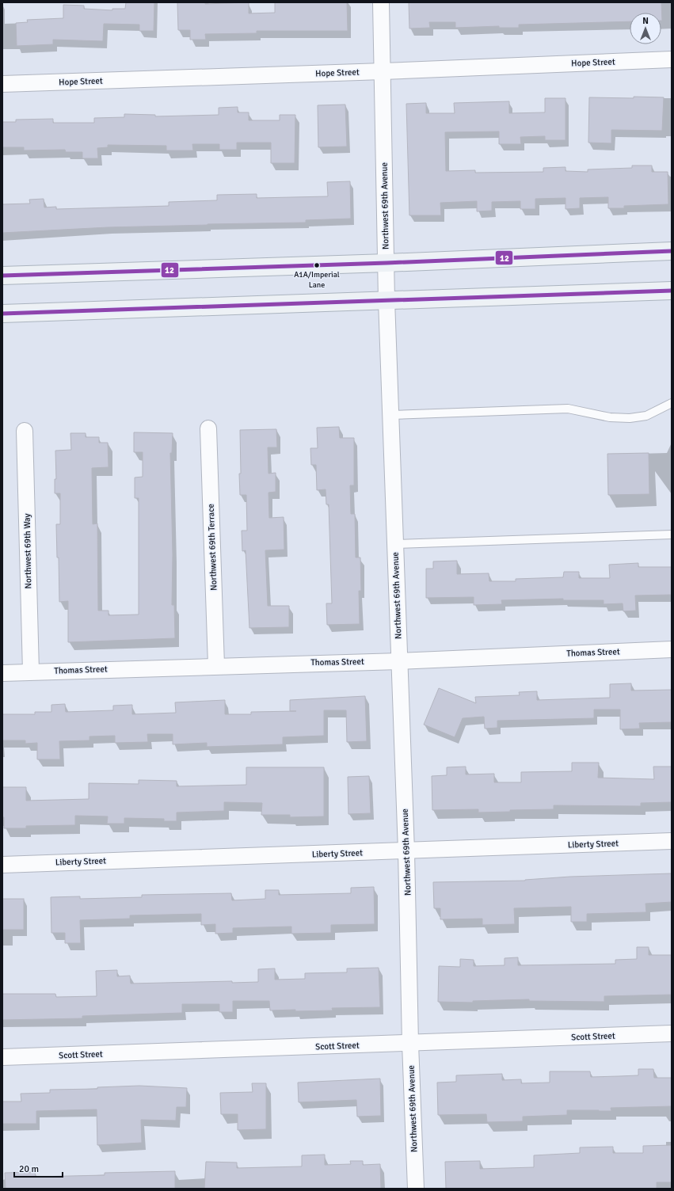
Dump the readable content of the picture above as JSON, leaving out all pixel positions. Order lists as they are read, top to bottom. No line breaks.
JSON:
{"streets":{"street":["Hope Street","Northwest 69th Avenue","Northwest 69th Terrace","Northwest 69th Way","Thomas Street","Liberty Street","Scott Street"]},"crossings":[["Hope Street","Northwest 69th Avenue"],["Northwest 69th Avenue","Thomas Street"],["Northwest 69th Avenue","Liberty Street"],["Northwest 69th Avenue","Scott Street"],["Northwest 69th Terrace","Thomas Street"],["Northwest 69th Way","Thomas Street"]],"places":["A1A/Imperial Lane"],"lines":["transit line 12"],"scale_bar":"20 m","north":"top"}
